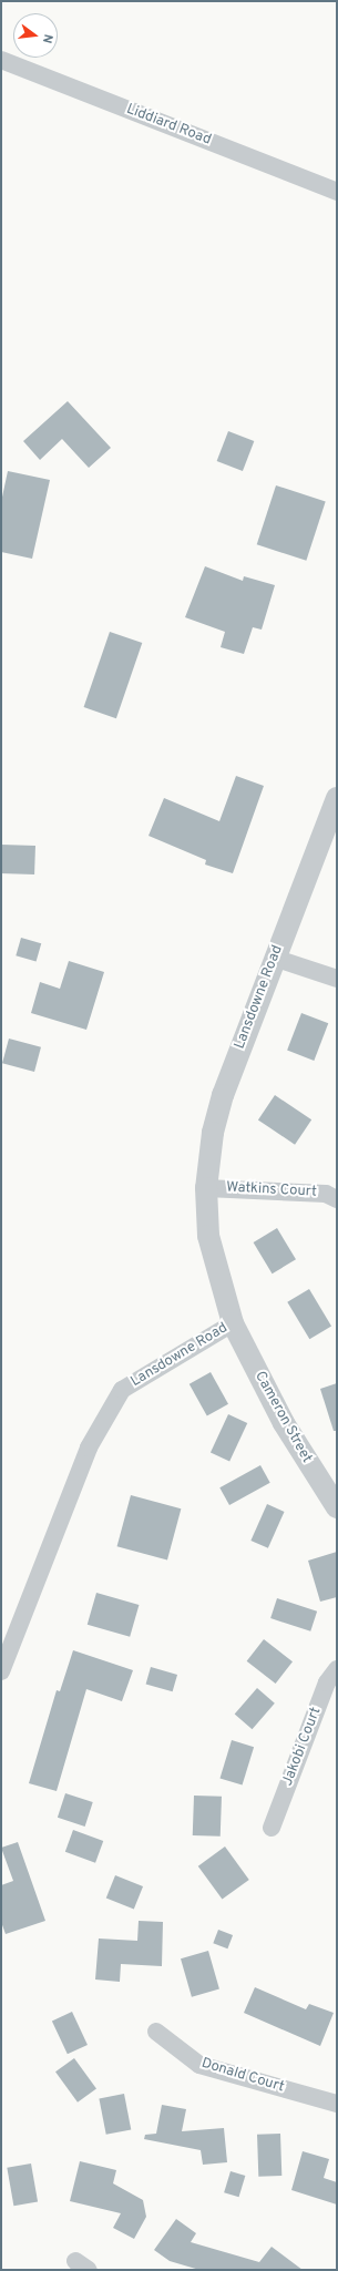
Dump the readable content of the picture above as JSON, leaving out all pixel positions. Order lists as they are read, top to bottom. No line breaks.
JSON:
{"streets":{"street":["Liddiard Road","Lansdowne Road","Watkins Court","Cameron Street","Jakobi Court","Donald Court"]},"crossings":[["Lansdowne Road","Watkins Court"],["Lansdowne Road","Cameron Street"]],"north":"right"}
